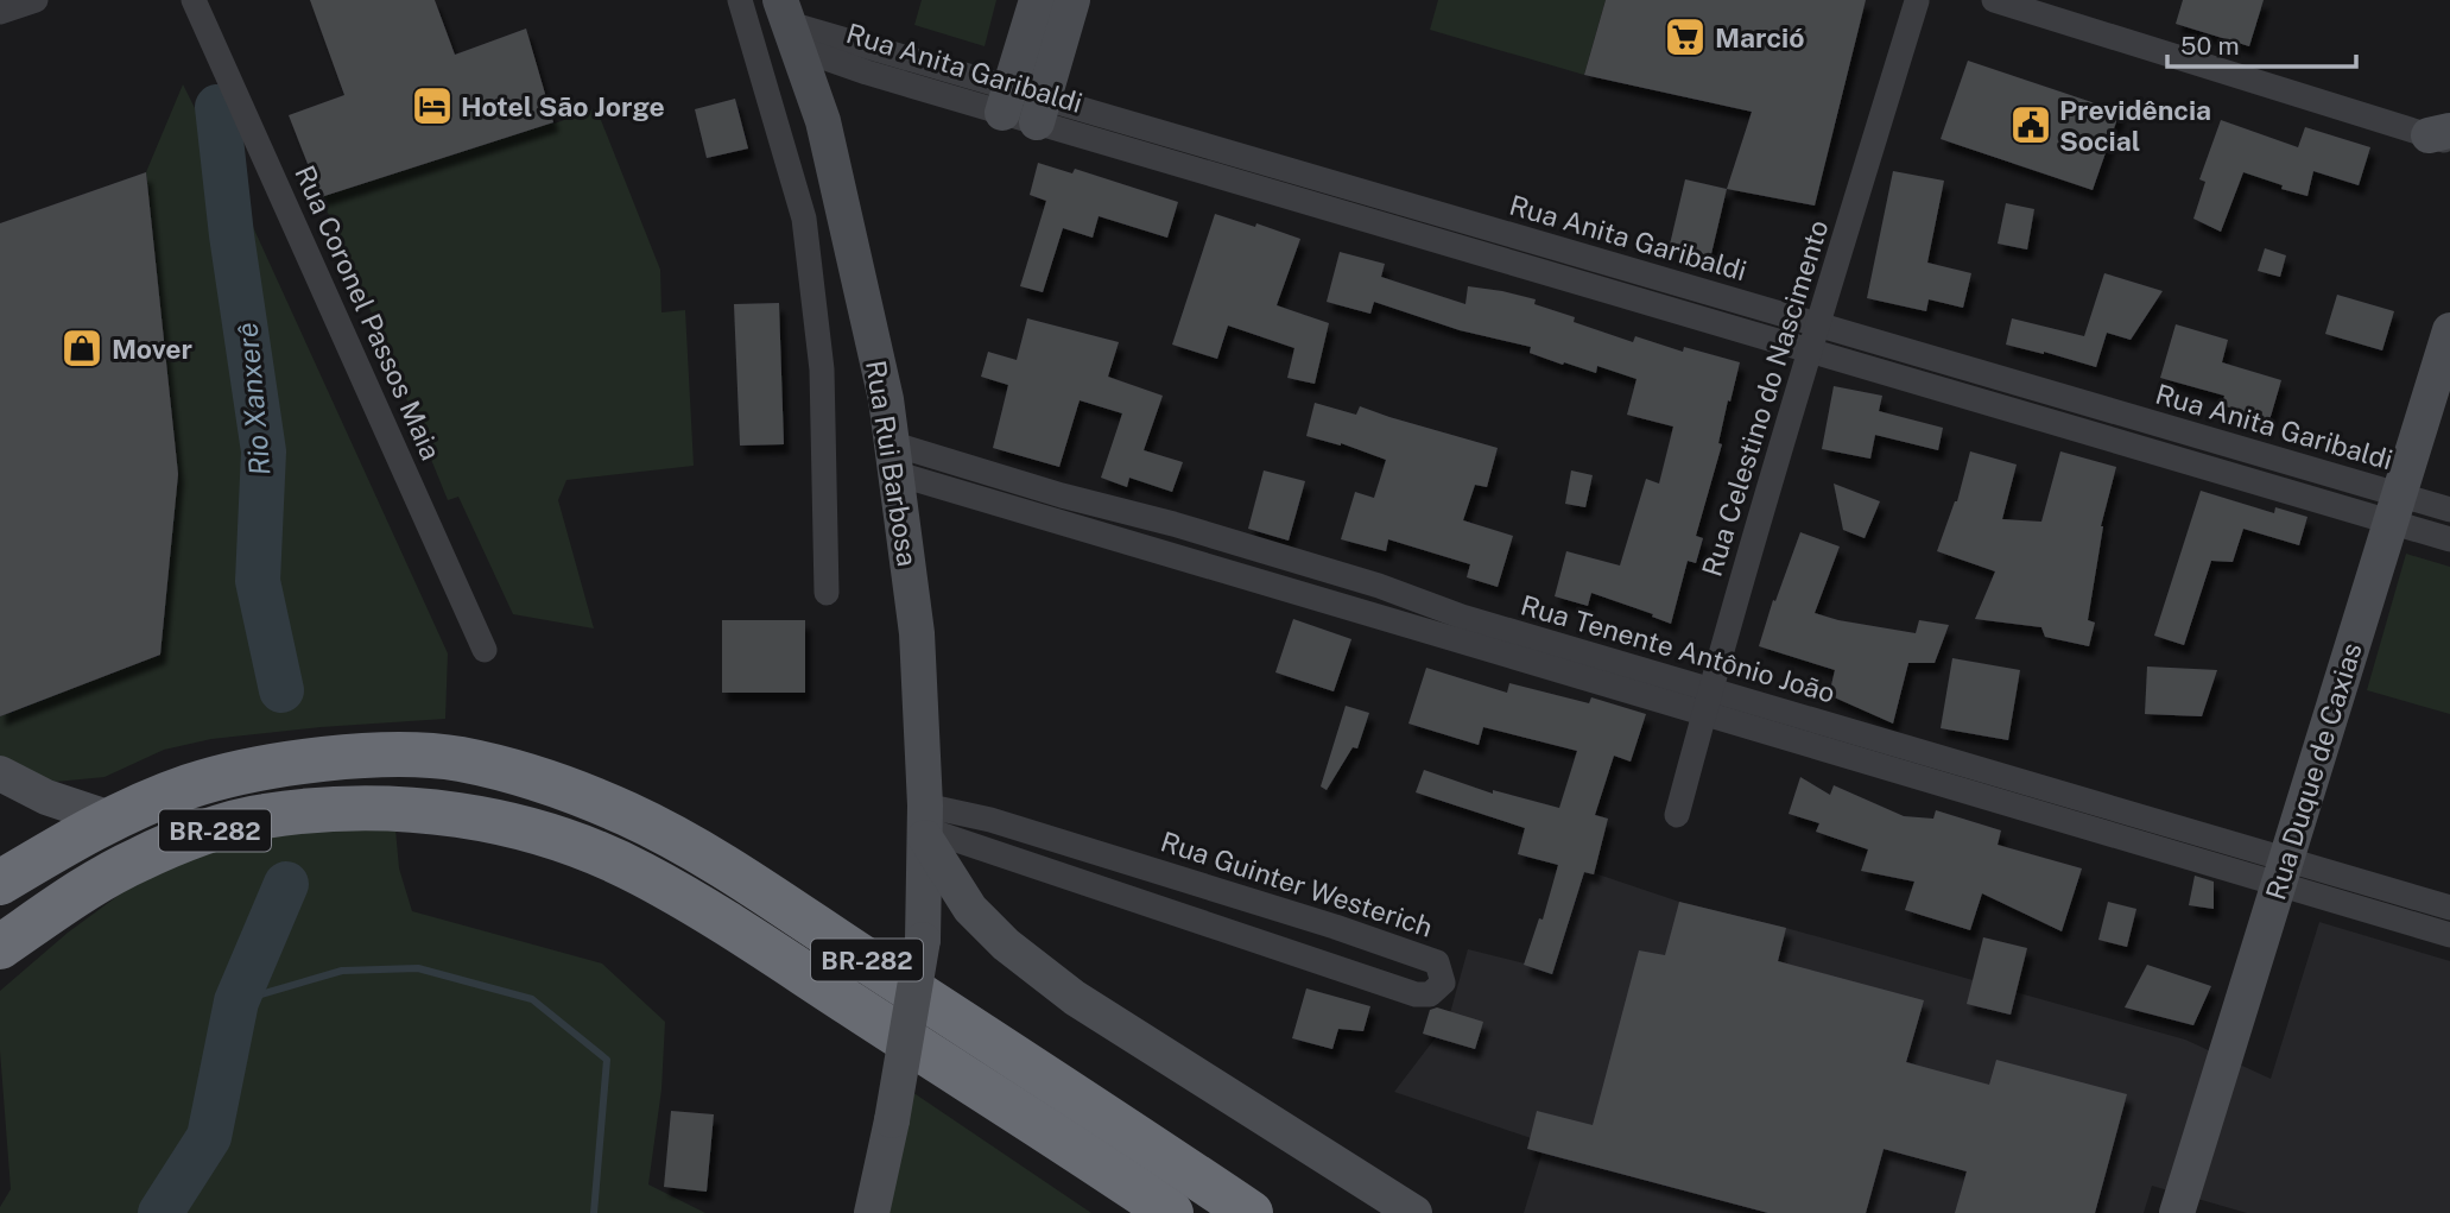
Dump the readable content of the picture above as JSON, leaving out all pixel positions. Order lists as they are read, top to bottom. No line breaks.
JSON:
{"streets":{"highway":["BR-282"],"street":["Rua Anita Garibaldi","Rua Coronel Passos Maia","Rua Celestino do Nascimento","Rua Rui Barbosa","Rua Tenente Antônio João","Rua Duque de Caxias","Rua Guinter Westerich"]},"crossings":[["Rua Anita Garibaldi","Rua Celestino do Nascimento"],["Rua Anita Garibaldi","Rua Rui Barbosa"],["Rua Anita Garibaldi","Rua Duque de Caxias"],["Rua Celestino do Nascimento","Rua Tenente Antônio João"],["Rua Rui Barbosa","Rua Tenente Antônio João"],["Rua Rui Barbosa","Rua Guinter Westerich"],["Rua Tenente Antônio João","Rua Duque de Caxias"]],"water":["Rio Xanxerê"],"places":{"supermarket":["Marció"],"hotel":["Hotel São Jorge"],"public building":["Previdência Social"],"shop":["Mover"]},"scale_bar":"50 m"}
